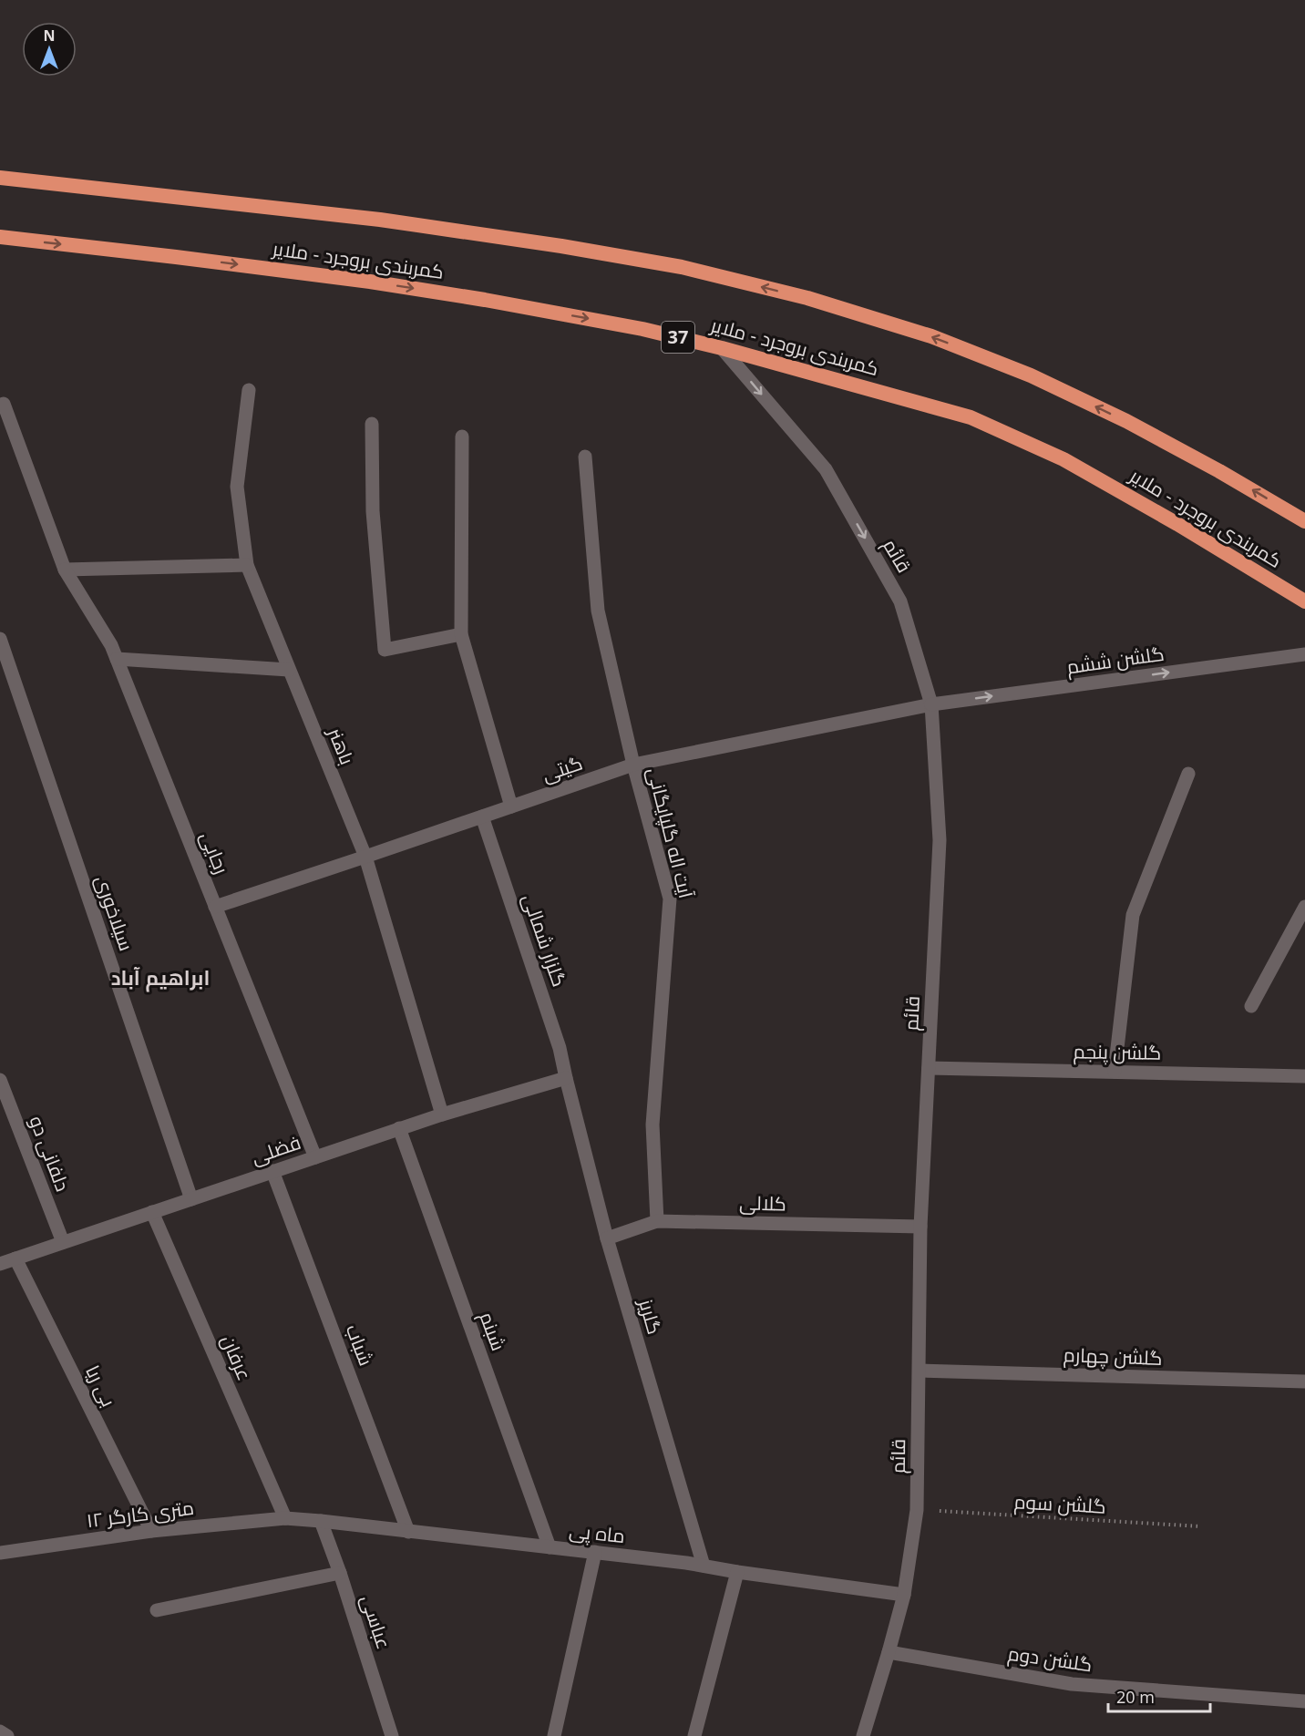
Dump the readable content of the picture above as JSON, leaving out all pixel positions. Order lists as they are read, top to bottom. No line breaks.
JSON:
{"streets":{"highway":["کمربندی بروجرد - ملایر","37"],"street":["قائم","گلشن ششم","باهنر","گیتی","آیت اله گلپایگانی","رجایی","سیلاخوری","گلزار شمالی","گلشن پنجم","فضلی","دلفانی دو","کلالی","گلریز","شبنم","شباب","گلشن چهارم","عرفان","بی ریا","۱۲ متری کارگر","ماه پی","عباسی","گلشن دوم"],"path":["گلشن سوم"]},"crossings":[["کمربندی بروجرد - ملایر","قائم"],["قائم","گلشن ششم"],["قائم","گیتی"],["قائم","گلشن پنجم"],["قائم","کلالی"],["قائم","گلشن چهارم"],["قائم","گلشن سوم"],["قائم","ماه پی"],["قائم","گلشن دوم"],["گلشن ششم","گیتی"],["باهنر","گیتی"],["باهنر","فضلی"],["گیتی","آیت اله گلپایگانی"],["گیتی","رجایی"],["گیتی","گلزار شمالی"],["آیت اله گلپایگانی","کلالی"],["رجایی","فضلی"],["سیلاخوری","فضلی"],["گلزار شمالی","فضلی"],["گلزار شمالی","گلریز"],["فضلی","دلفانی دو"],["فضلی","گلریز"],["فضلی","شبنم"],["فضلی","شباب"],["فضلی","عرفان"],["فضلی","بی ریا"],["کلالی","گلریز"],["گلریز","ماه پی"],["شبنم","ماه پی"],["شباب","ماه پی"],["عرفان","۱۲ متری کارگر"],["عرفان","ماه پی"],["بی ریا","۱۲ متری کارگر"],["۱۲ متری کارگر","ماه پی"],["ماه پی","عباسی"]],"one_way":["گلشن ششم"],"districts":["ابراهیم آباد"],"scale_bar":"20 m","north":"top"}
